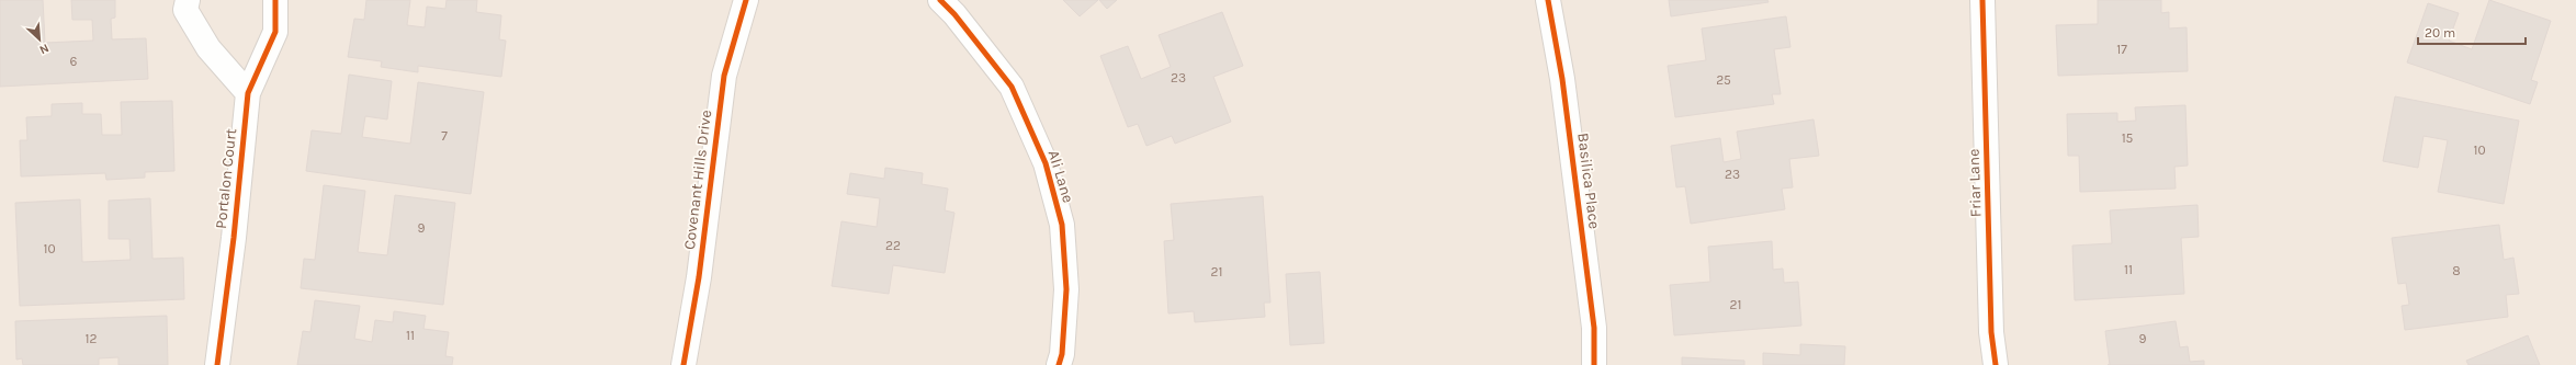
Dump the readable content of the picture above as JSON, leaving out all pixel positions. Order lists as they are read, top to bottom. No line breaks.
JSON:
{"streets":{"street":["Ali Lane","Portalon Court","Covenant Hills Drive","Basilica Place","Friar Lane"]},"house_numbers":["17","6","23","25","7","15","10","23","9","22","10","11","8","21","21","11","12","9"],"scale_bar":"20 m","north":"bottom right"}
